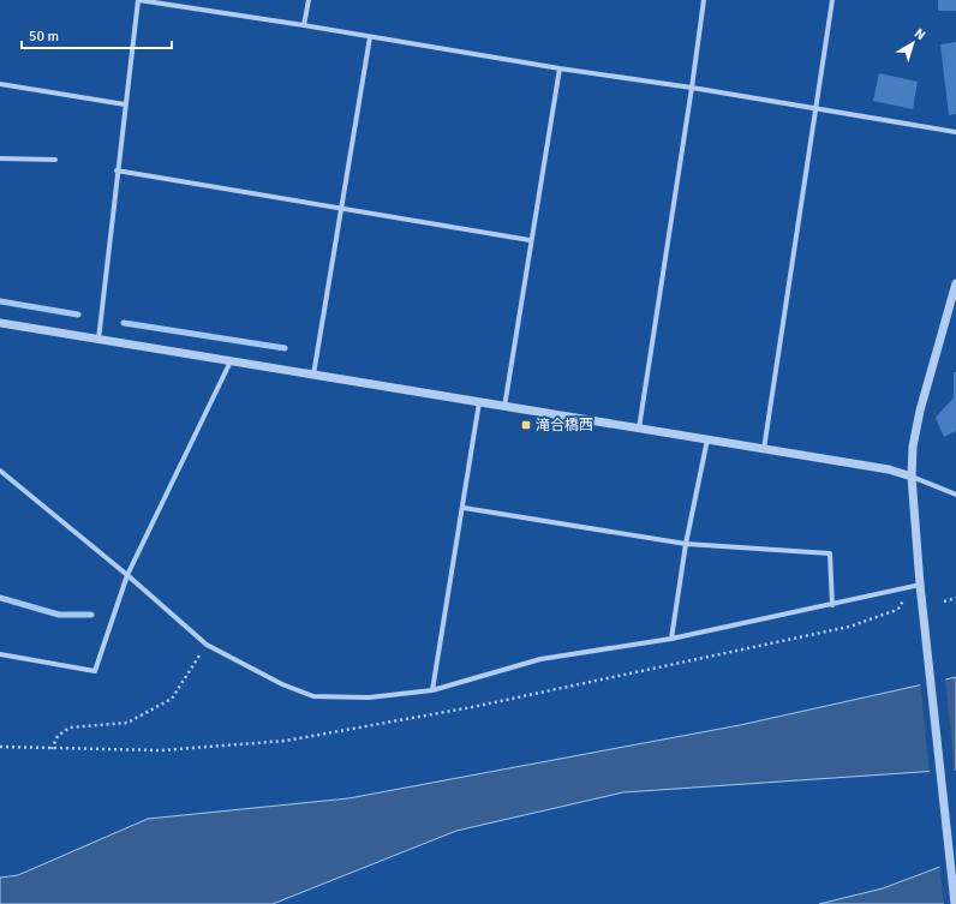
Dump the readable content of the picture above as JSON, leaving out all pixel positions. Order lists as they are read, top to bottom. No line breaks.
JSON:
{"places":{"transit":["滝合橋西"]},"scale_bar":"50 m","north":"top right"}
